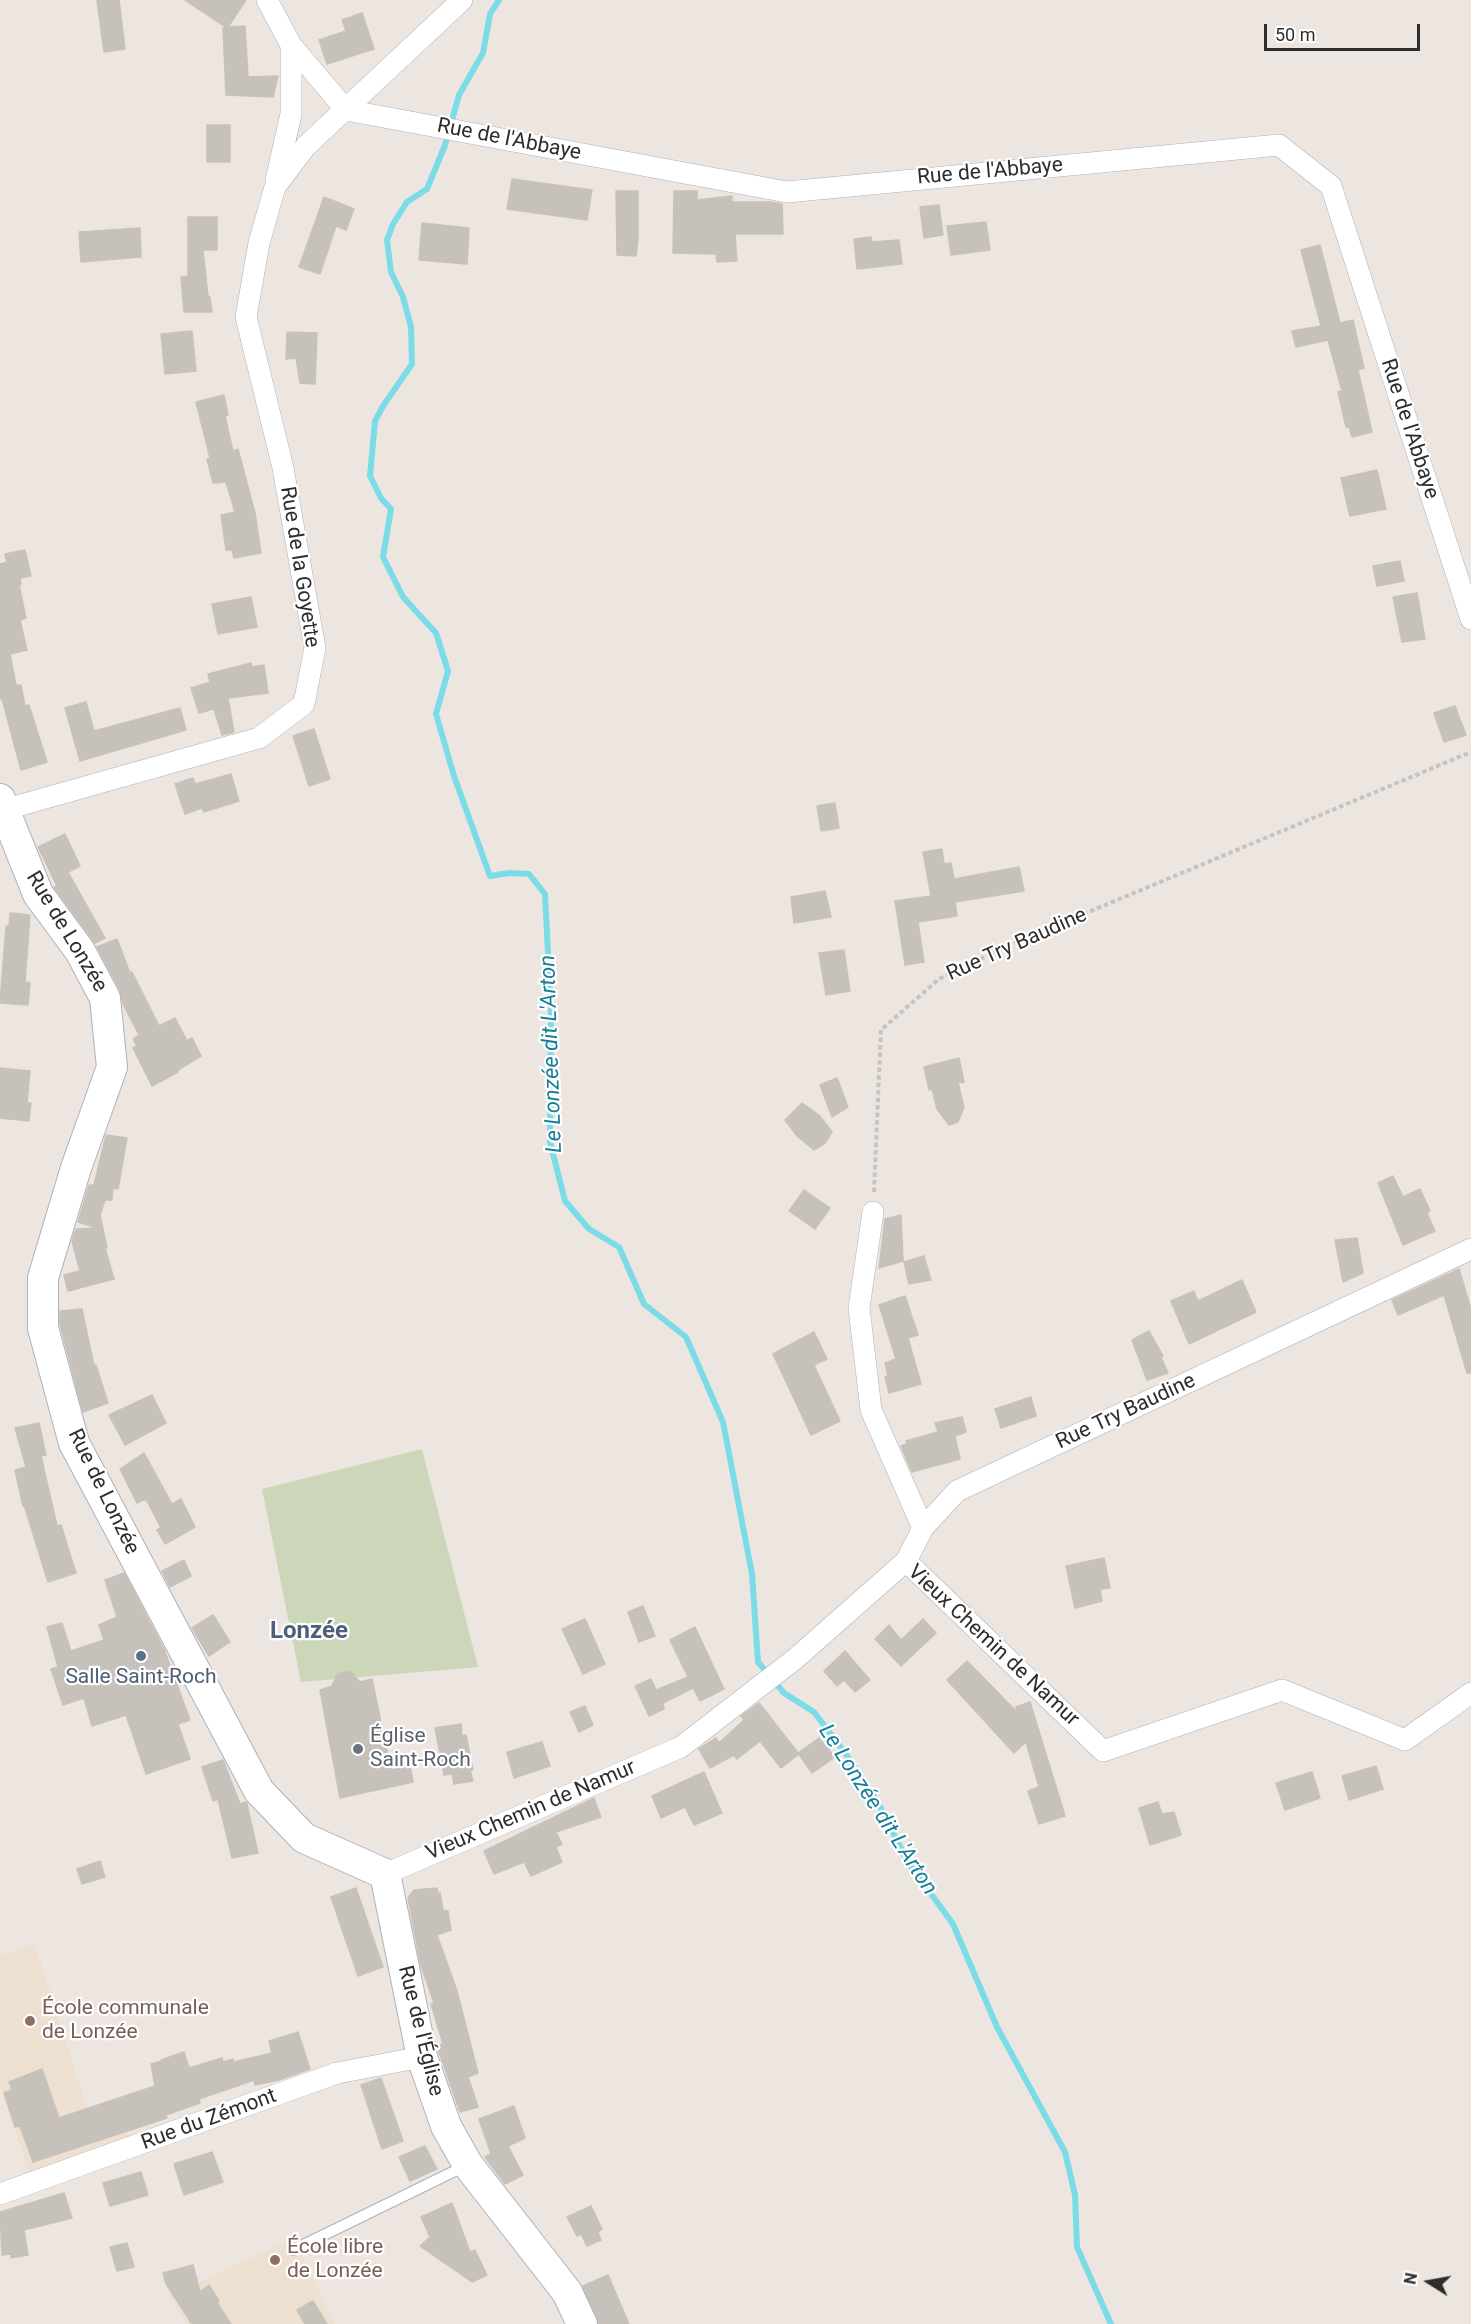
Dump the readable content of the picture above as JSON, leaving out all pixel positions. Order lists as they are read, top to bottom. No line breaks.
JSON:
{"streets":{"street":["Rue de l'Abbaye","Rue de la Goyette","Rue de Lonzée","Rue Try Baudine","Vieux Chemin de Namur","Rue de l'Église","Rue du Zémont"]},"crossings":[["Rue de l'Abbaye","Rue de la Goyette"],["Rue de la Goyette","Rue de Lonzée"],["Rue de Lonzée","Vieux Chemin de Namur"],["Rue de Lonzée","Rue de l'Église"],["Rue Try Baudine","Vieux Chemin de Namur"],["Vieux Chemin de Namur","Rue de l'Église"],["Rue de l'Église","Rue du Zémont"]],"districts":["Lonzée"],"water":["Le Lonzée dit L'Arton"],"places":["Salle Saint-Roch","Église Saint-Roch","École communale de Lonzée","École libre de Lonzée"],"scale_bar":"50 m","north":"left"}
